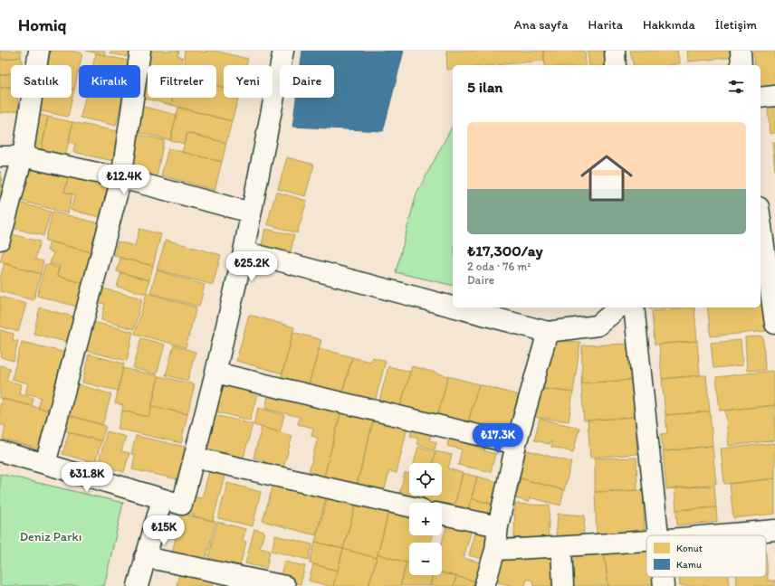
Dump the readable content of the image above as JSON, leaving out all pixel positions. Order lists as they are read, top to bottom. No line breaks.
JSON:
{"parks":["Deniz Parkı"],"legend":["Konut","Kamu"],"page":{"header":"Homiq","nav":["Ana sayfa","Harita","Hakkında","İletişim"],"chip":["Satılık","Kiralık","Filtreler","Yeni","Daire"],"heading":"5 ilan","list":[{"name":"₺17,300/ay","note":"2 oda · 76 m² · Daire"}],"price":["₺12.4K","₺25.2K","₺17.3K","₺31.8K","₺15K"],"map_buttons":["+","−"]}}
